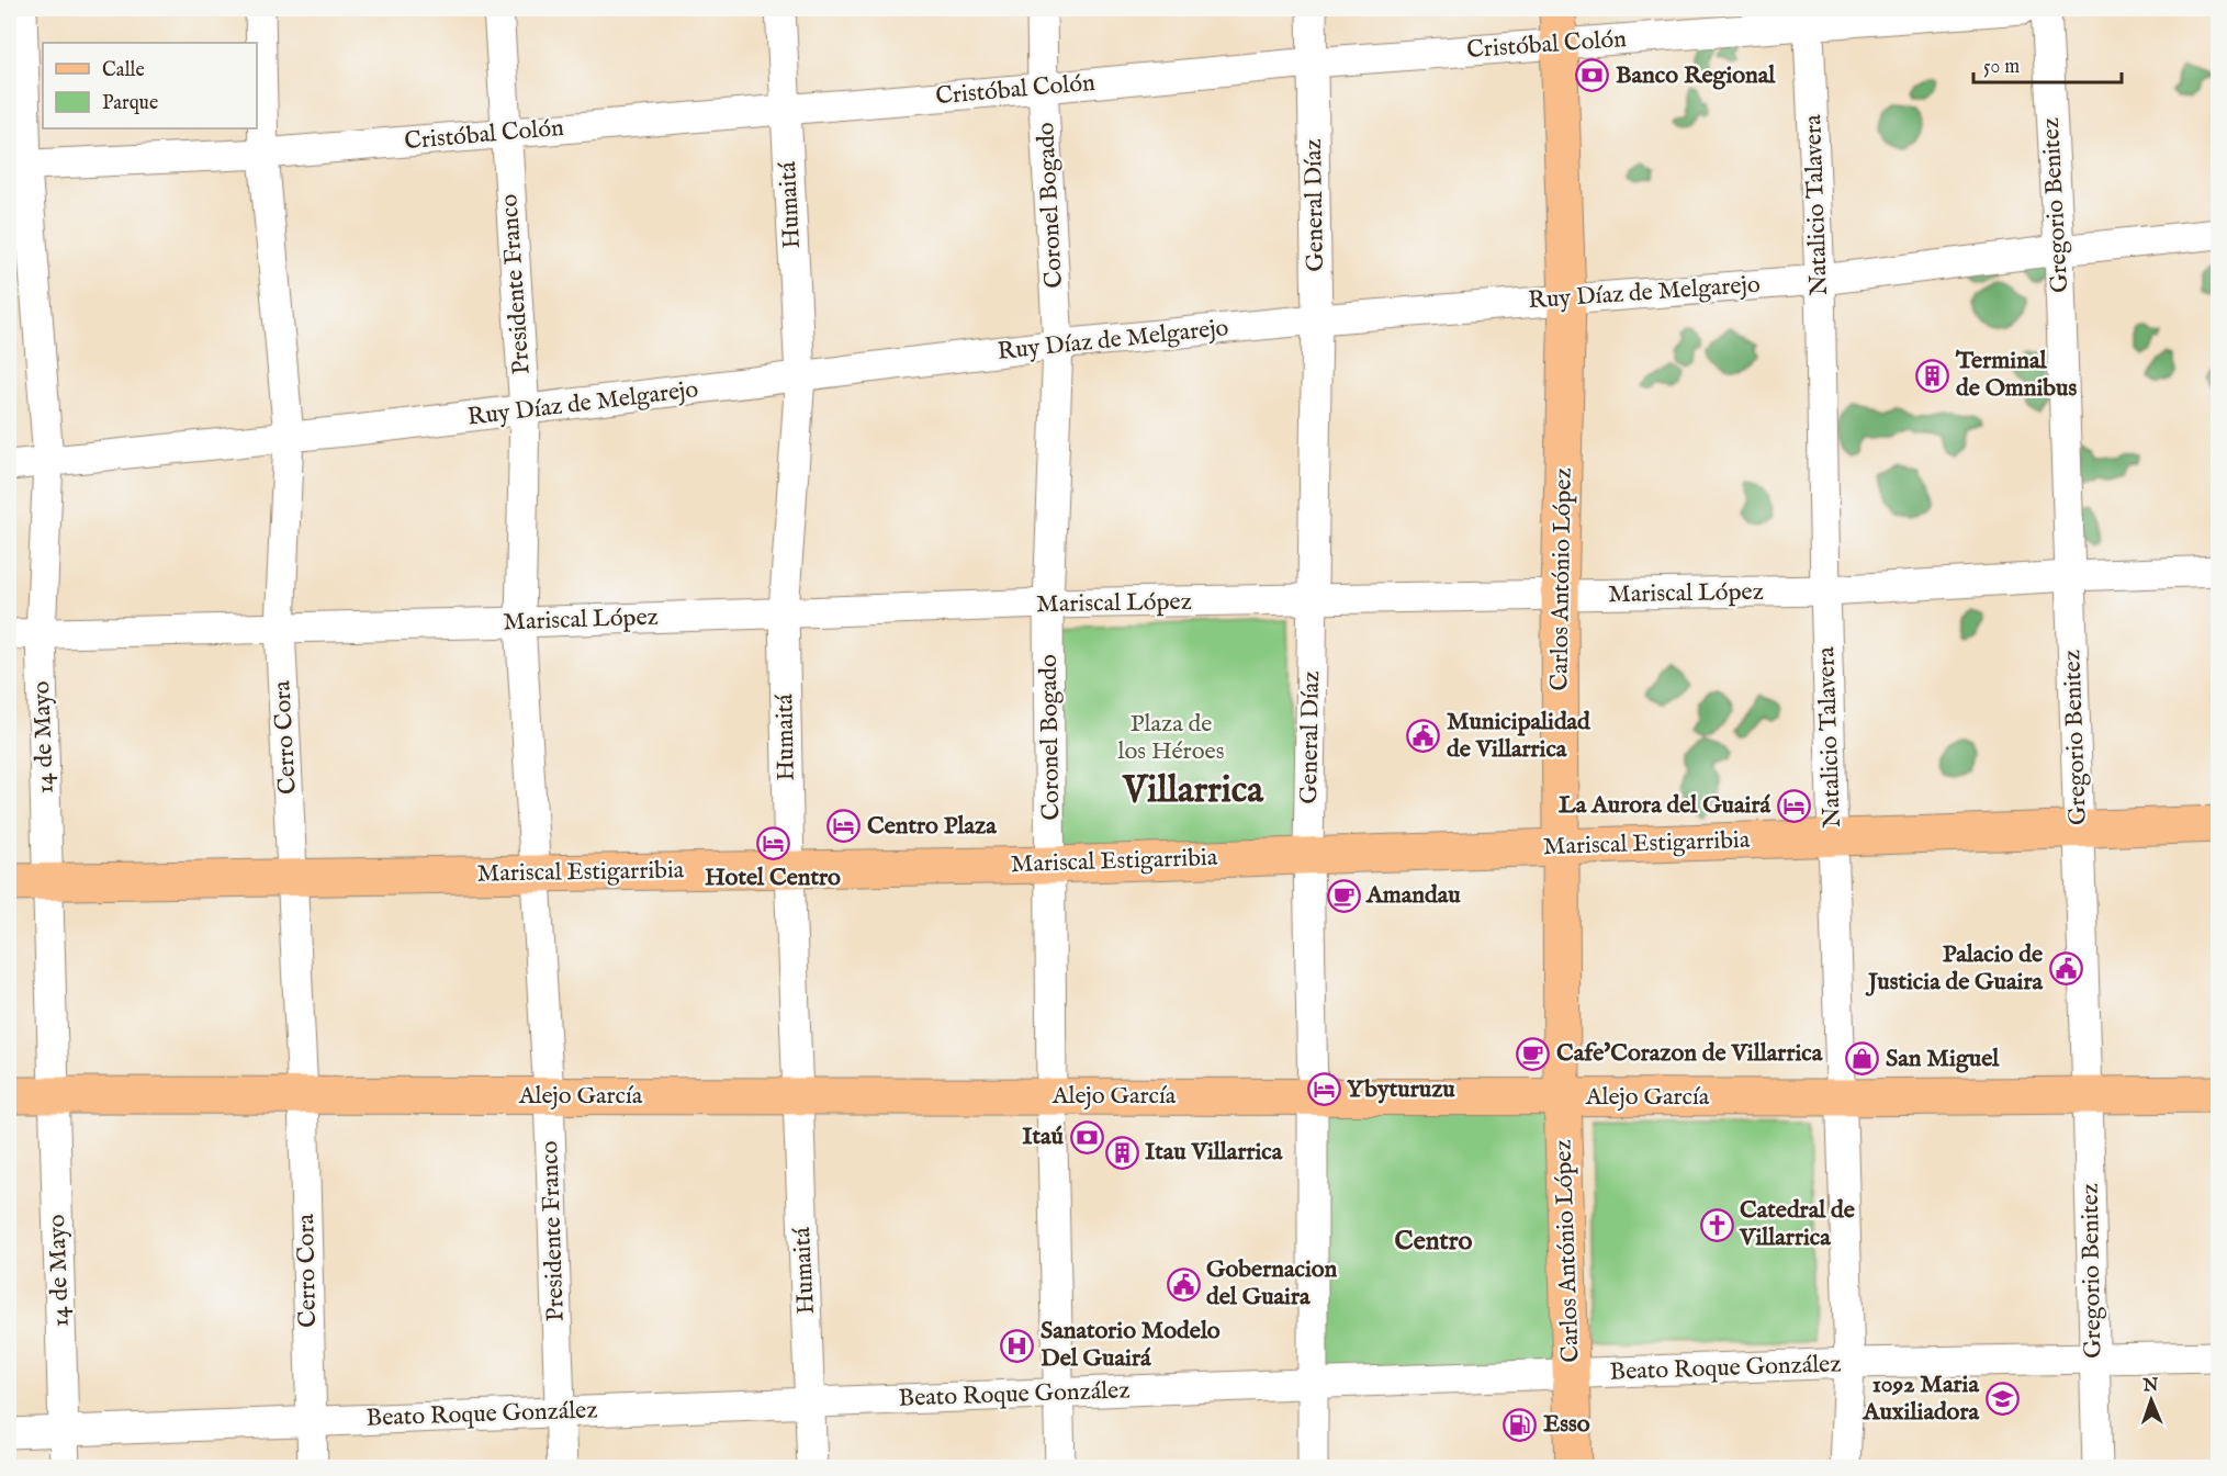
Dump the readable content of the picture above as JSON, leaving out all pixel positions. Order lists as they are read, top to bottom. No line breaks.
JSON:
{"streets":{"main road":["Carlos António López","Mariscal Estigarribia","Alejo García"],"street":["Cristóbal Colón","Humaitá","Coronel Bogado","General Díaz","Natalicio Talavera","Gregorio Benitez","Presidente Franco","Ruy Díaz de Melgarejo","Mariscal López","14 de Mayo","Cerro Cora","Beato Roque González"]},"crossings":[["Cristóbal Colón","Humaitá"],["Cristóbal Colón","Coronel Bogado"],["Cristóbal Colón","General Díaz"],["Cristóbal Colón","Natalicio Talavera"],["Cristóbal Colón","Presidente Franco"],["Cristóbal Colón","Carlos António López"],["Cristóbal Colón","14 de Mayo"],["Cristóbal Colón","Cerro Cora"],["Humaitá","Ruy Díaz de Melgarejo"],["Humaitá","Mariscal López"],["Humaitá","Mariscal Estigarribia"],["Humaitá","Alejo García"],["Humaitá","Beato Roque González"],["Coronel Bogado","Ruy Díaz de Melgarejo"],["Coronel Bogado","Mariscal López"],["Coronel Bogado","Mariscal Estigarribia"],["Coronel Bogado","Alejo García"],["Coronel Bogado","Beato Roque González"],["General Díaz","Ruy Díaz de Melgarejo"],["General Díaz","Mariscal López"],["General Díaz","Mariscal Estigarribia"],["General Díaz","Alejo García"],["General Díaz","Beato Roque González"],["Natalicio Talavera","Ruy Díaz de Melgarejo"],["Natalicio Talavera","Mariscal López"],["Natalicio Talavera","Mariscal Estigarribia"],["Natalicio Talavera","Alejo García"],["Natalicio Talavera","Beato Roque González"],["Gregorio Benitez","Ruy Díaz de Melgarejo"],["Gregorio Benitez","Mariscal López"],["Gregorio Benitez","Mariscal Estigarribia"],["Gregorio Benitez","Alejo García"],["Gregorio Benitez","Beato Roque González"],["Presidente Franco","Ruy Díaz de Melgarejo"],["Presidente Franco","Mariscal López"],["Presidente Franco","Mariscal Estigarribia"],["Presidente Franco","Alejo García"],["Presidente Franco","Beato Roque González"],["Ruy Díaz de Melgarejo","Carlos António López"],["Ruy Díaz de Melgarejo","14 de Mayo"],["Ruy Díaz de Melgarejo","Cerro Cora"],["Carlos António López","Mariscal López"],["Carlos António López","Mariscal Estigarribia"],["Carlos António López","Alejo García"],["Carlos António López","Beato Roque González"],["Mariscal López","14 de Mayo"],["Mariscal López","Cerro Cora"],["14 de Mayo","Mariscal Estigarribia"],["14 de Mayo","Alejo García"],["14 de Mayo","Beato Roque González"],["Cerro Cora","Mariscal Estigarribia"],["Cerro Cora","Alejo García"],["Cerro Cora","Beato Roque González"]],"districts":["Villarrica","Centro"],"parks":["Plaza de los Héroes"],"places":{"bank":["Banco Regional","Itaú"],"building":["Terminal de Omnibus","Itau Villarrica"],"public building":["Municipalidad de Villarrica","Palacio de Justicia de Guaira","Gobernacion del Guaira"],"hotel":["La Aurora del Guairá","Centro Plaza","Hotel Centro","Ybyturuzu"],"cafe":["Amandau","Cafe'Corazon de Villarrica"],"shop":["San Miguel"],"church":["Catedral de Villarrica"],"hospital":["Sanatorio Modelo Del Guairá"],"school or university":["1092 Maria Auxiliadora"],"fuel station":["Esso"]},"legend":["Calle","Parque"],"scale_bar":"50 m","north":"top"}
